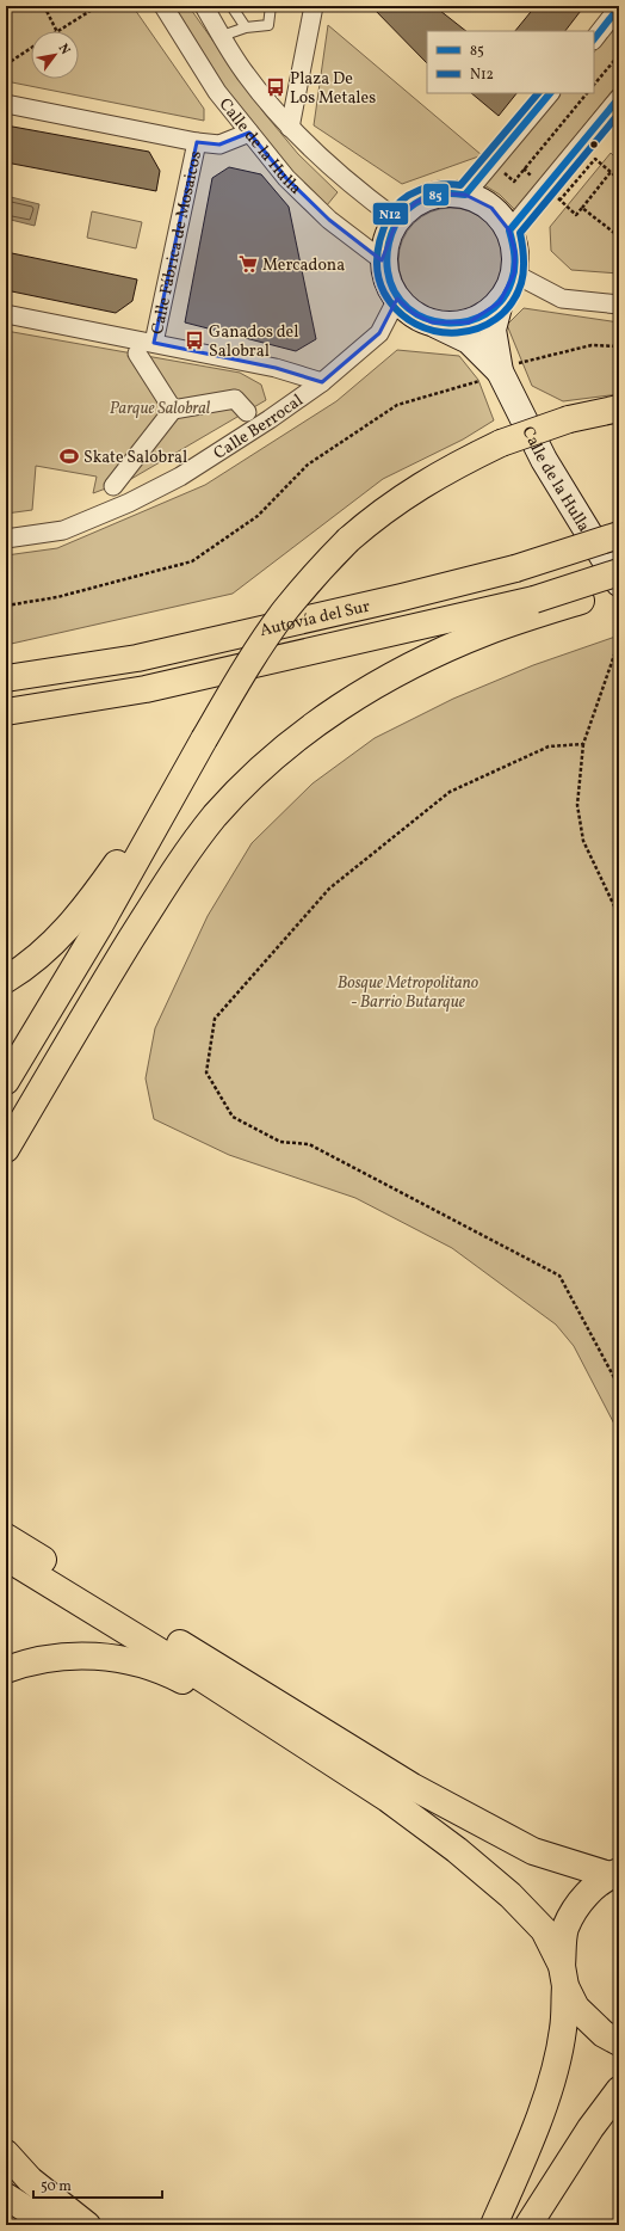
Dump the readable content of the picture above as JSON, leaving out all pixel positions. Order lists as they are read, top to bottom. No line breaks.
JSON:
{"streets":{"highway":["Autovía del Sur"],"street":["Calle de la Hulla","Calle Fábrica de Mosaicos","Calle Berrocal"]},"crossings":[["Calle de la Hulla","Calle Berrocal"]],"parks":["Parque Salobral","Bosque Metropolitano - Barrio Butarque"],"places":{"bus stop":["Plaza De Los Metales","Ganados del Salobral"],"supermarket":["Mercadona"],"sports":["Skate Salobral"]},"lines":["transit line 85","transit line N12"],"legend":["85","N12"],"scale_bar":"50 m","north":"top right"}
